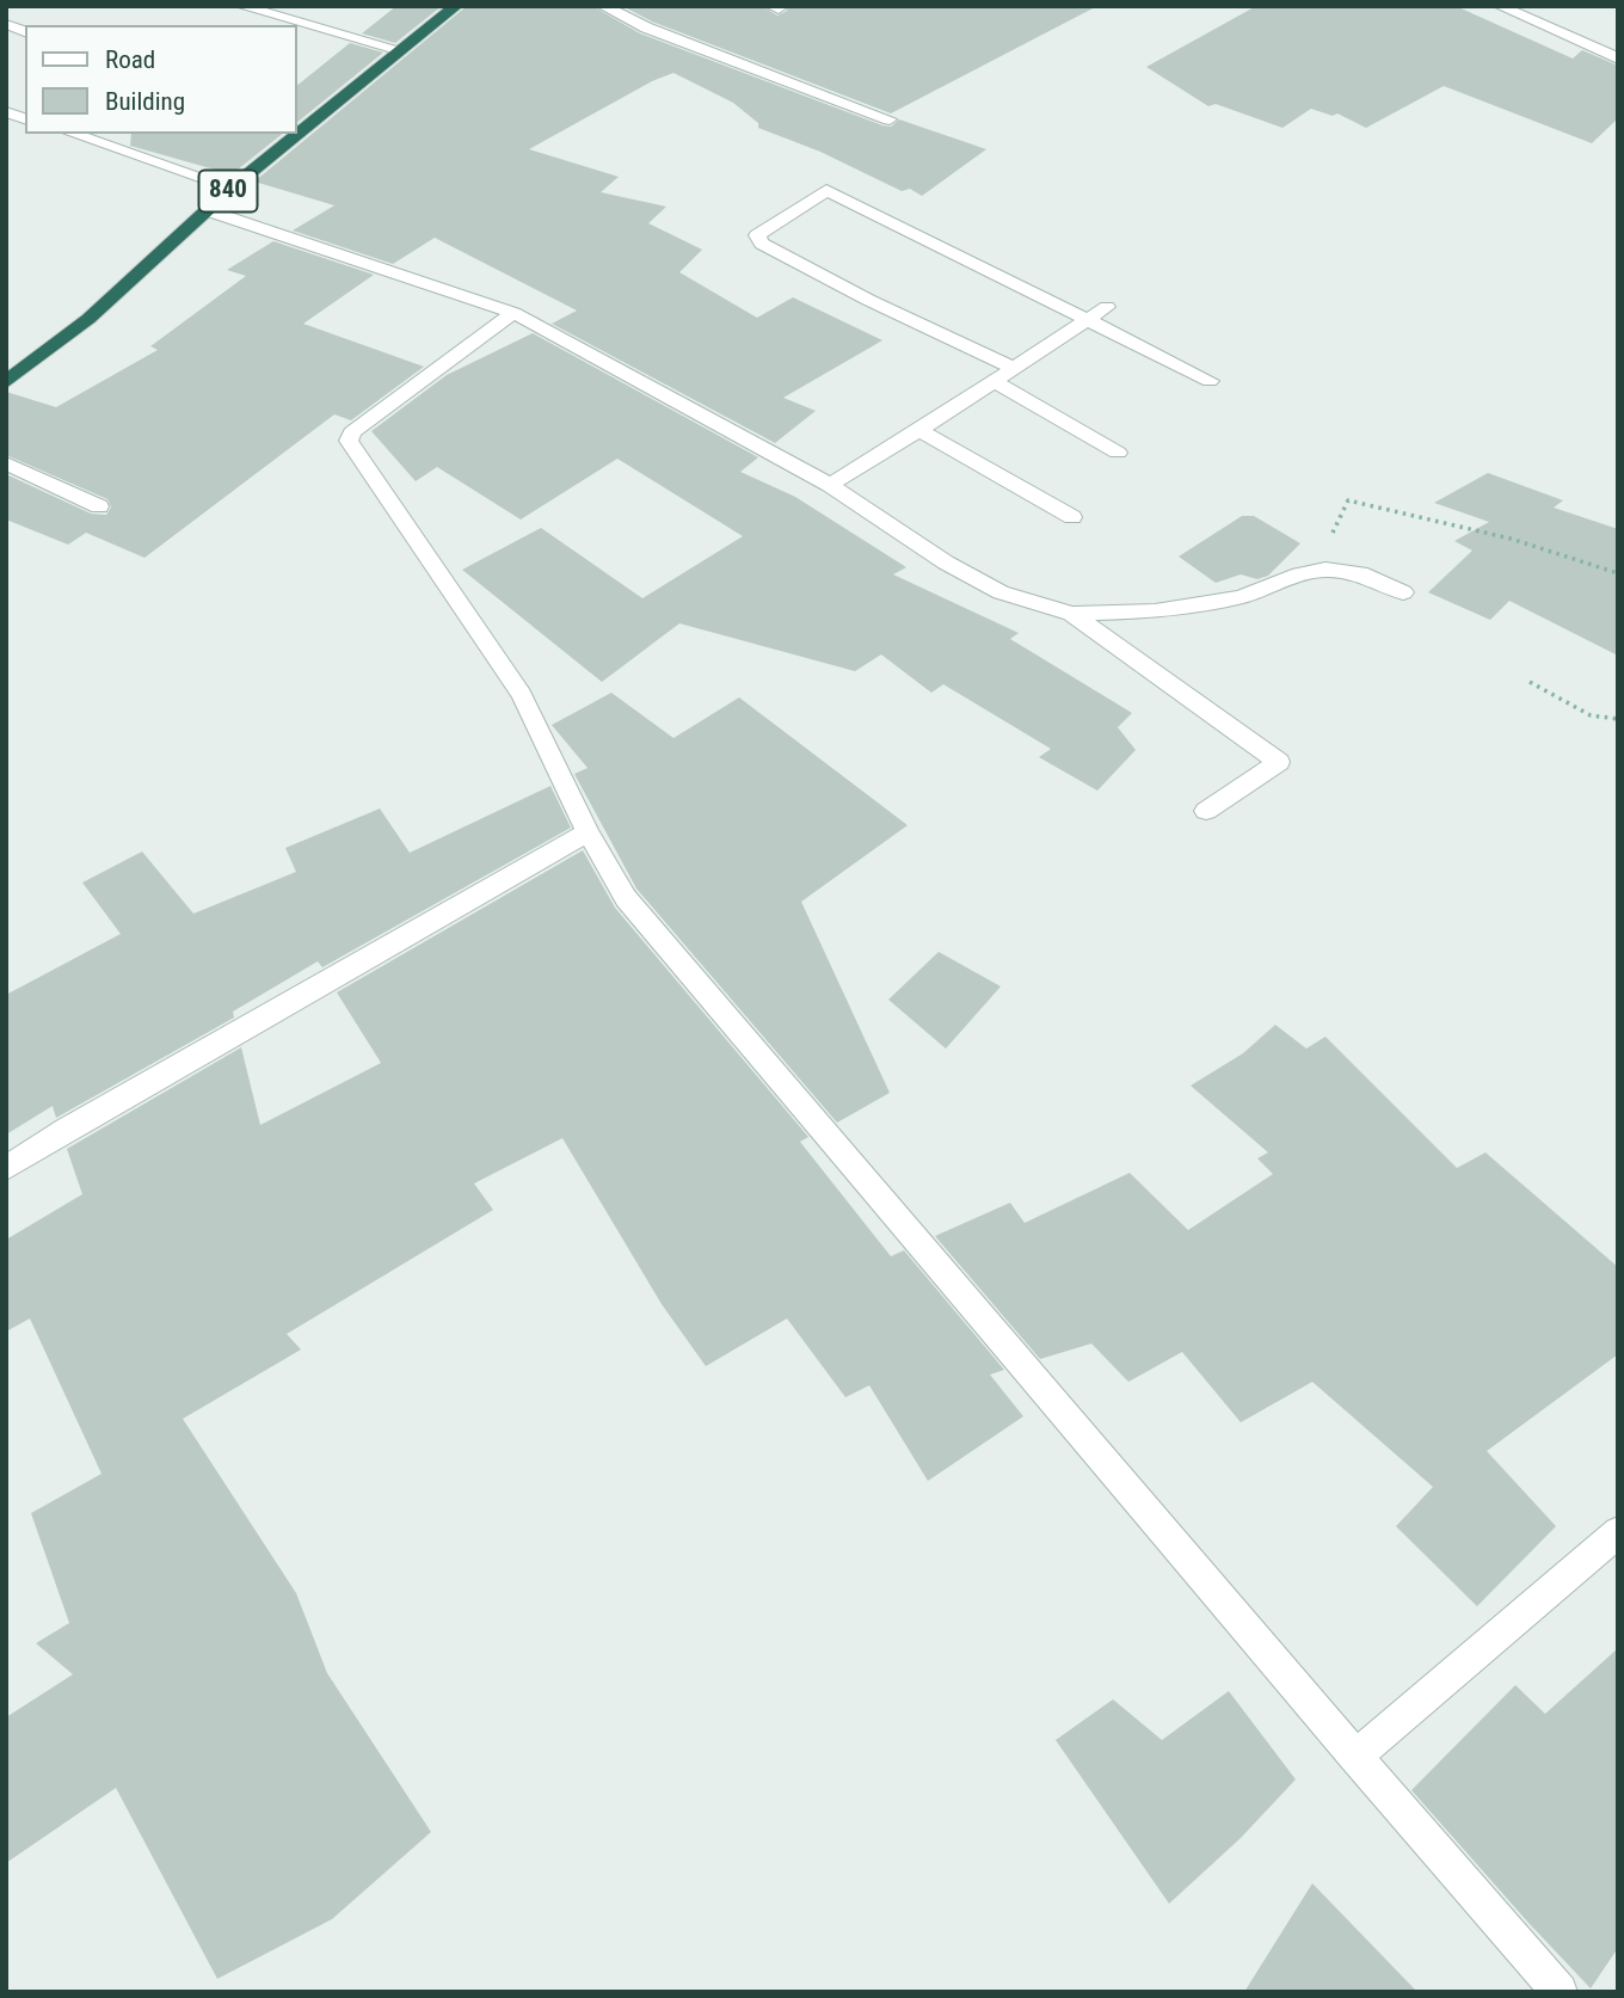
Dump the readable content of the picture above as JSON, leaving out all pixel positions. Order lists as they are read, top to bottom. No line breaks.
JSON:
{"streets":{"highway":["840"]},"legend":["Road","Building"]}
